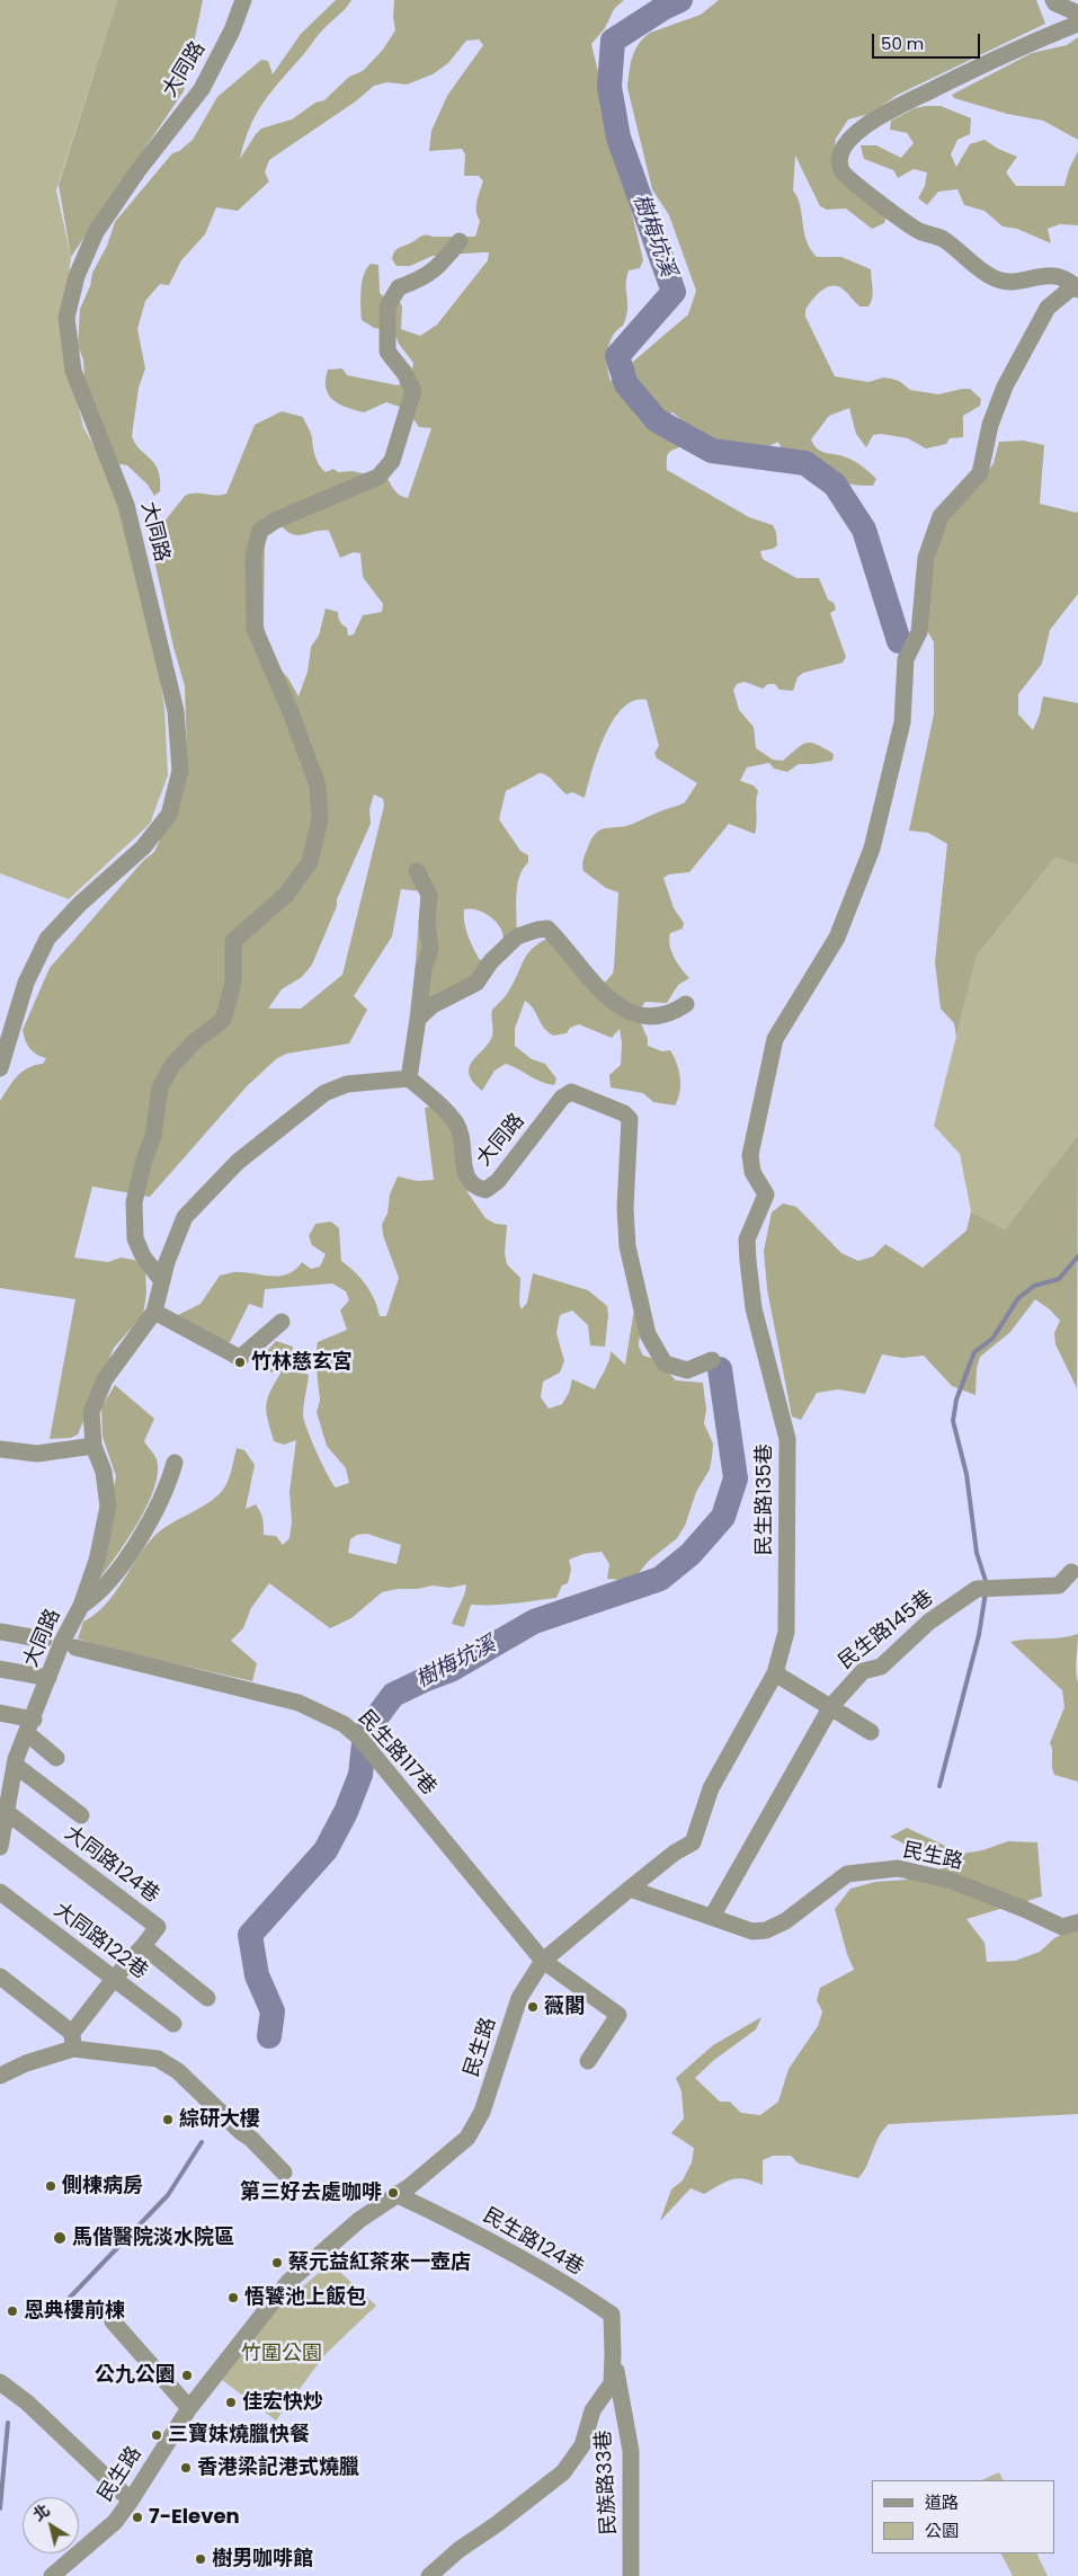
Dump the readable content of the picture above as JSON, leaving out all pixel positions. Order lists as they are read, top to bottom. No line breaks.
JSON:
{"streets":{"street":["大同路","民生路135巷","民生路145巷","民生路117巷","民生路","大同路124巷","大同路122巷","民生路124巷","民族路33巷"]},"crossings":[["大同路","大同路124巷"],["民生路135巷","民生路"],["民生路145巷","民生路"],["民生路117巷","民生路"],["民生路","民生路124巷"],["民生路124巷","民族路33巷"]],"water":["樹梅坑溪"],"parks":["竹圍公園"],"places":["竹林慈玄宮","薇閣","綜研大樓","側棟病房","第三好去處咖啡","馬偕醫院淡水院區","蔡元益紅茶來一壺店","悟饕池上飯包","恩典樓前棟","公九公園","佳宏快炒","三寶妹燒臘快餐","香港梁記港式燒臘","7-Eleven","樹男咖啡館"],"legend":["道路","公園"],"scale_bar":"50 m","north":"top left"}
